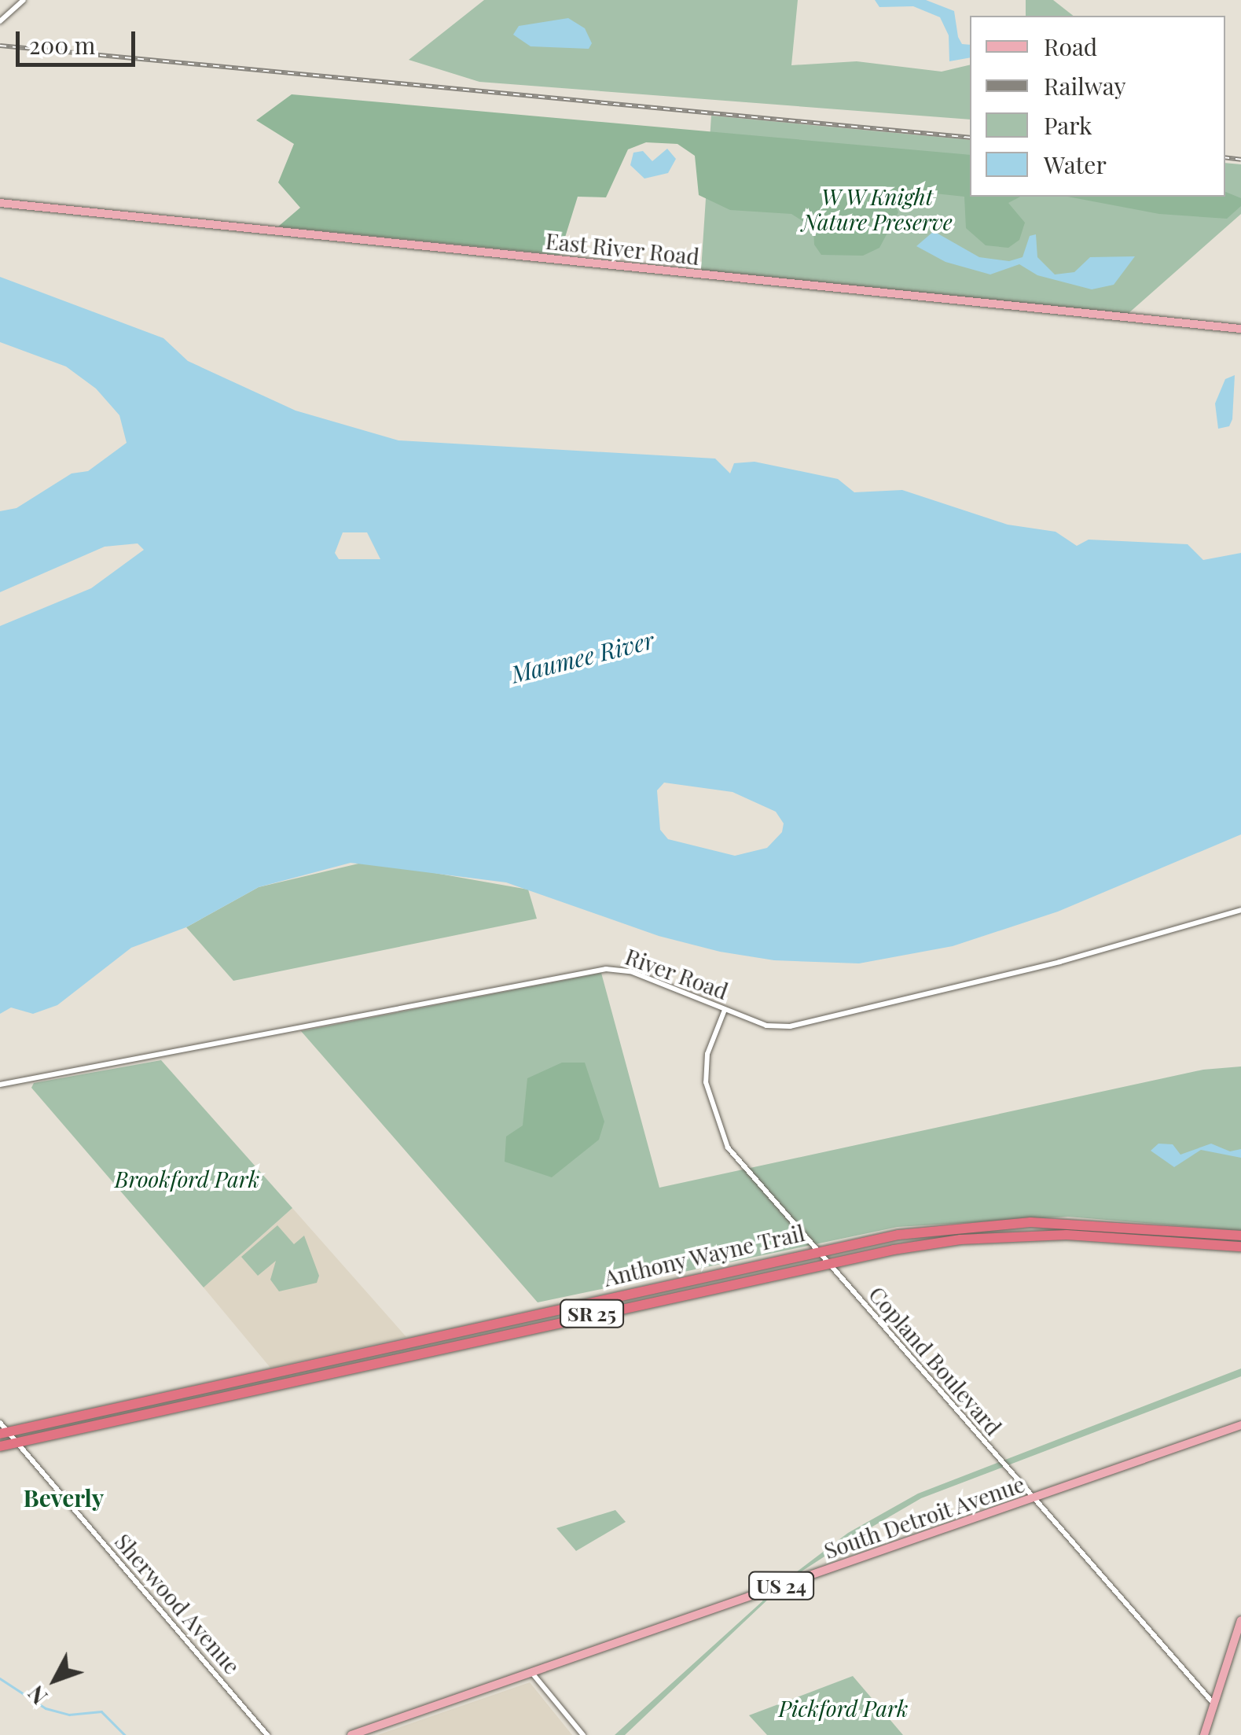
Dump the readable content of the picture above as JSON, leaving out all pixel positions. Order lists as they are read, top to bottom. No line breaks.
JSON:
{"streets":{"highway":["Anthony Wayne Trail","SR 25"],"main road":["East River Road","South Detroit Avenue","US 24"],"street":["River Road","Copland Boulevard","Sherwood Avenue"]},"crossings":[["River Road","Copland Boulevard"],["Anthony Wayne Trail","Copland Boulevard"],["Anthony Wayne Trail","Sherwood Avenue"],["Copland Boulevard","South Detroit Avenue"]],"districts":["Beverly"],"water":["Maumee River"],"parks":["W W Knight Nature Preserve","Brookford Park","Pickford Park"],"legend":["Road","Railway","Park","Water"],"scale_bar":"200 m","north":"bottom left"}
